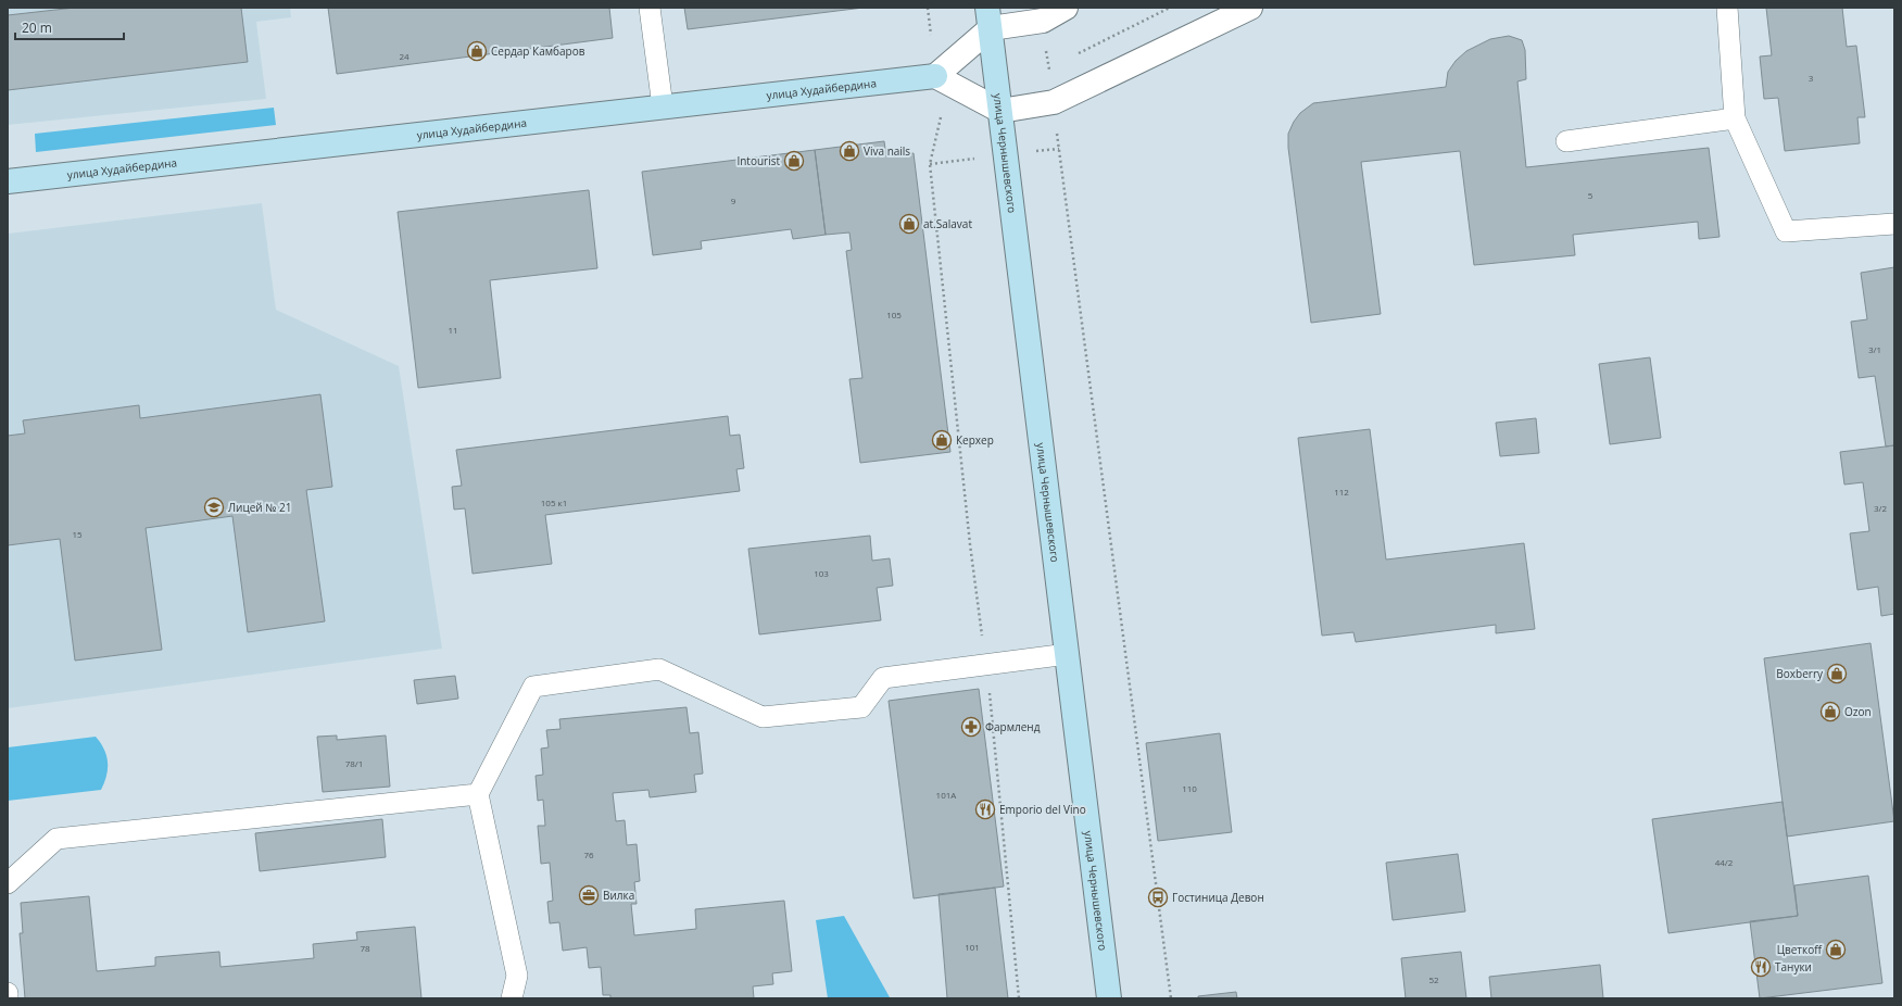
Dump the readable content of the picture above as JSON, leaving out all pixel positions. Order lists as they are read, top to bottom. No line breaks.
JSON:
{"streets":{"street":["улица Худайбердина","улица Чернышевского"]},"places":{"shop":["Сердар Камбаров","Viva nails","Intourist","at.Salavat","Керхер","Boxberry","Ozon","Цветкoff"],"school or university":["Лицей № 21"],"pharmacy":["Фармленд"],"restaurant":["Emporio del Vino","Тануки"],"office":["Вилка"],"bus stop":["Гостиница Девон"]},"house_numbers":["24","3","5","9","105","11","3/1","112","105 к1","3/2","15","103","78/1","110","101А","76","44/2","101","78","52"],"scale_bar":"20 m"}
